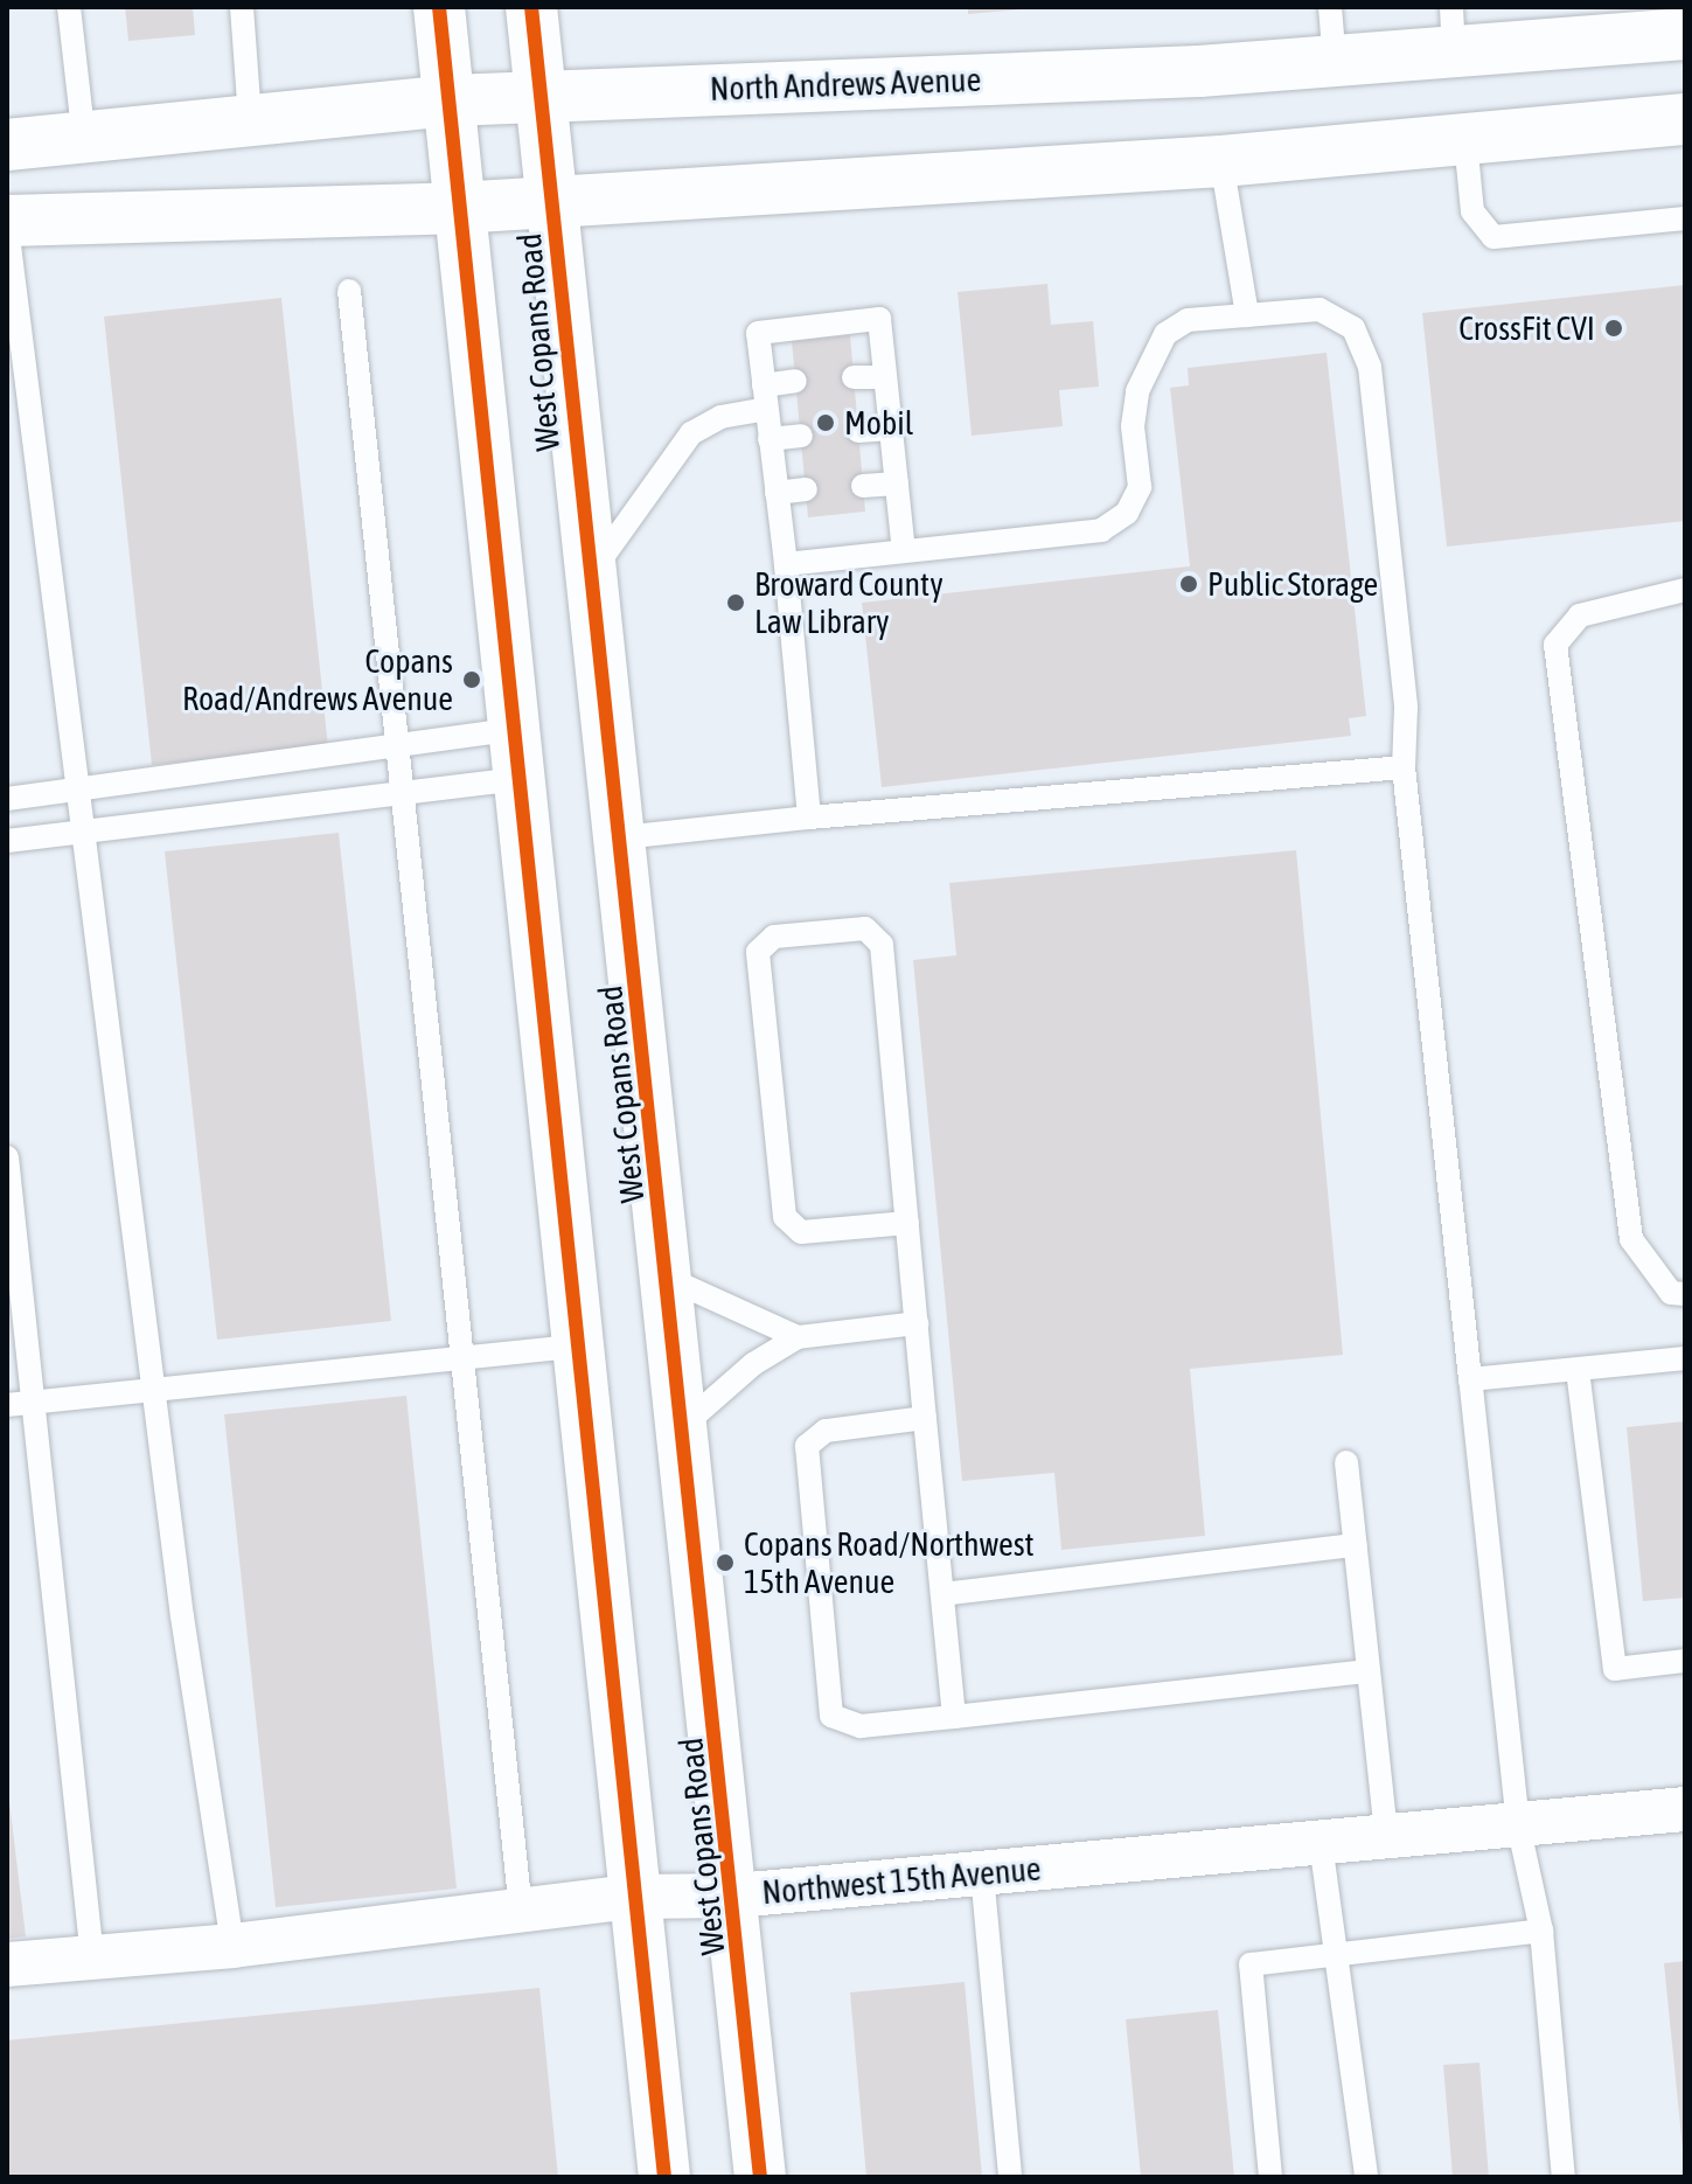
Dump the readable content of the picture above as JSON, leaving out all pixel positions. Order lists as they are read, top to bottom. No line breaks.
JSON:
{"streets":{"main road":["North Andrews Avenue","West Copans Road"],"street":["Northwest 15th Avenue"]},"crossings":[["North Andrews Avenue","West Copans Road"],["West Copans Road","Northwest 15th Avenue"]],"places":["CrossFit CVI","Mobil","Public Storage","Broward County Law Library","Copans Road/Andrews Avenue","Copans Road/Northwest 15th Avenue"]}
